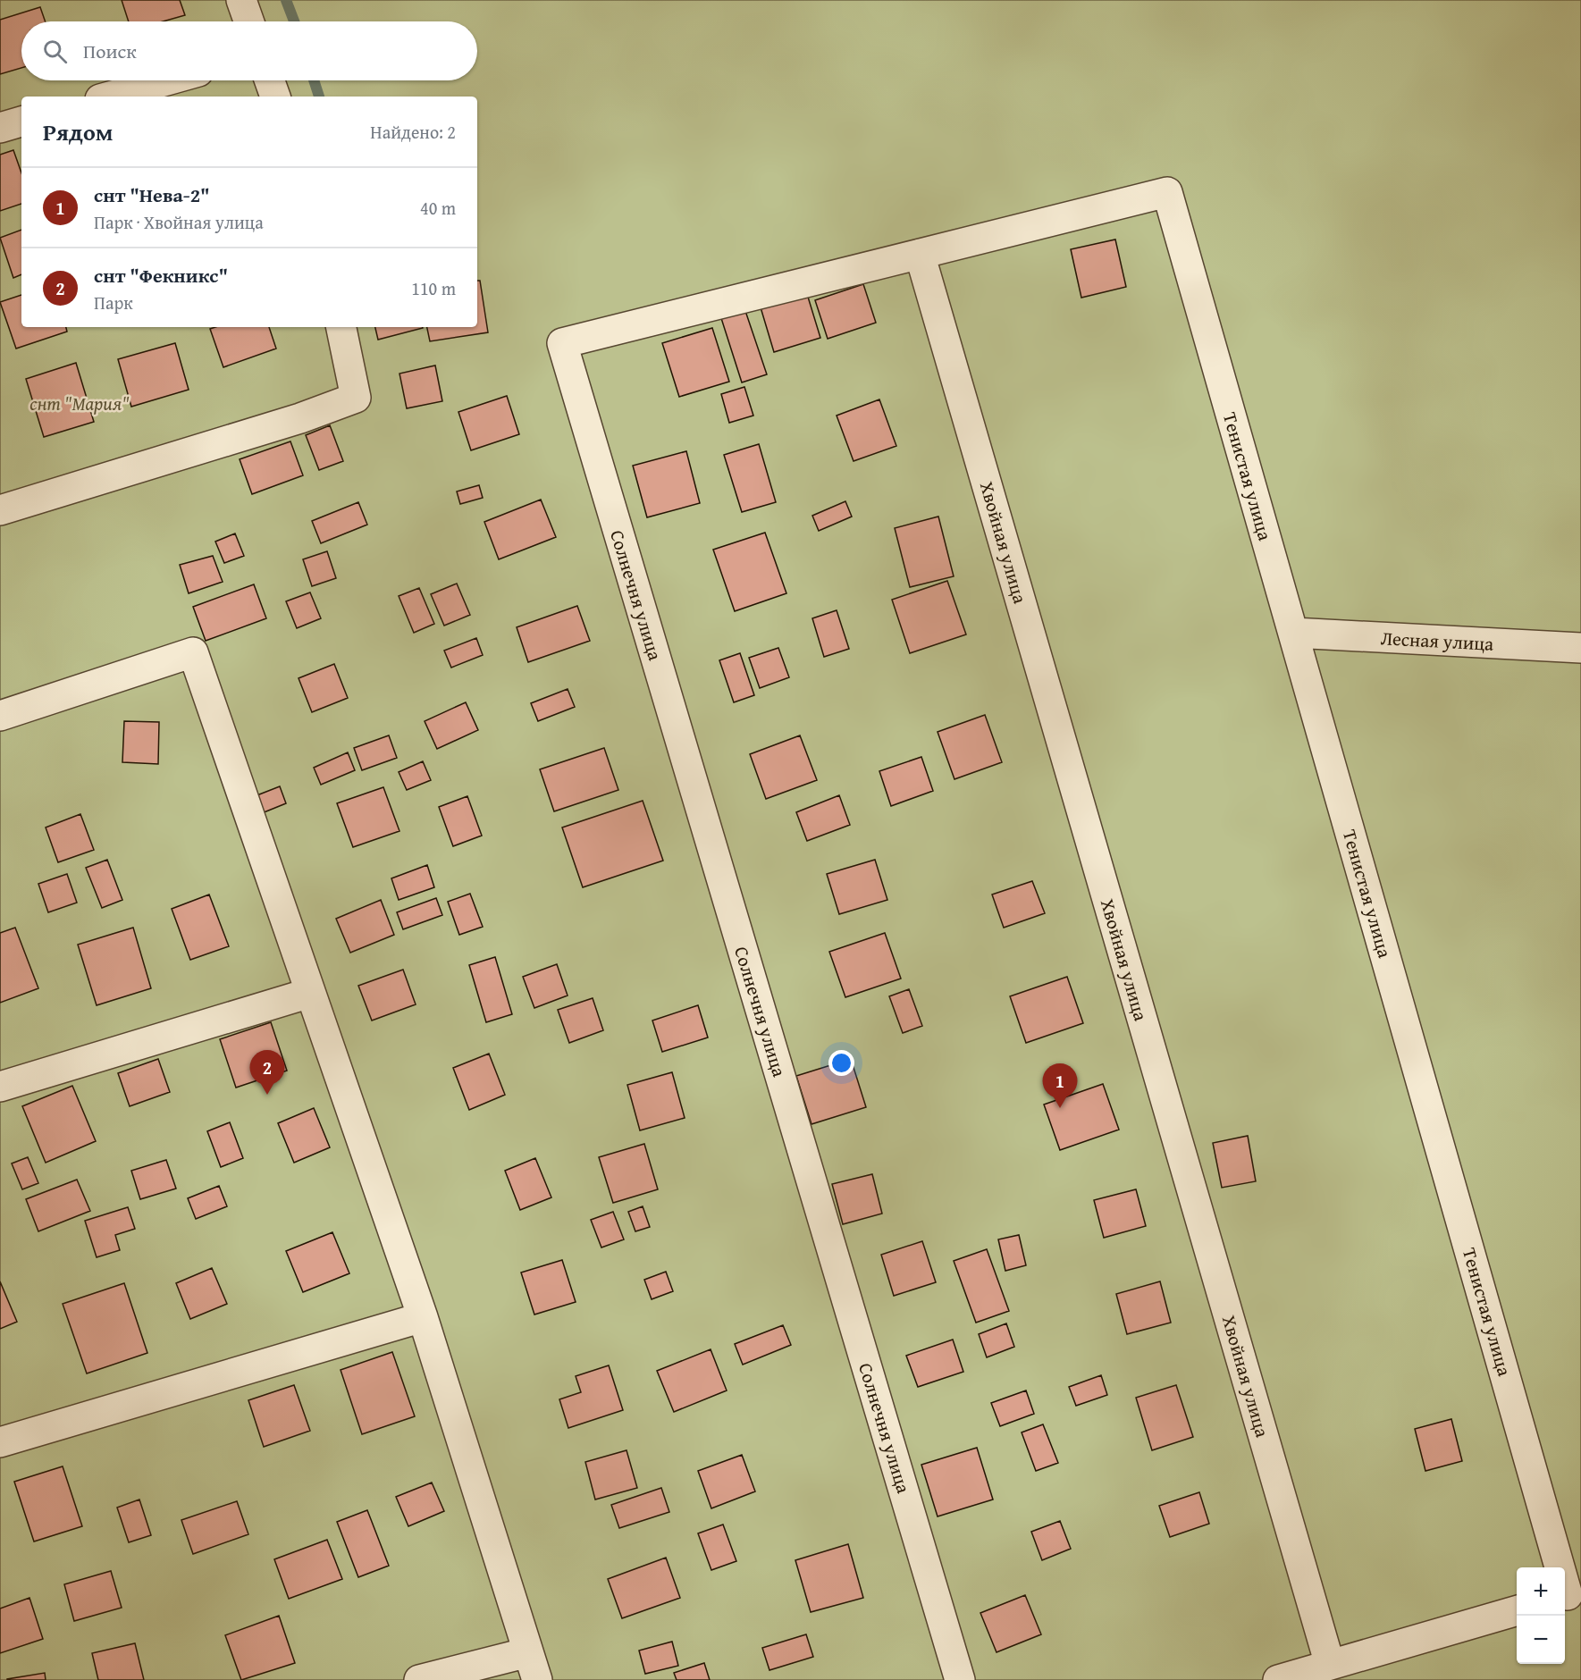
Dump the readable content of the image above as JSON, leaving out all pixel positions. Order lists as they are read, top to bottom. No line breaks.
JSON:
{"streets":{"street":["Тенистая улица","Хвойная улица","Солнечня улица","Лесная улица"]},"crossings":[["Тенистая улица","Хвойная улица"],["Тенистая улица","Солнечня улица"],["Тенистая улица","Лесная улица"],["Хвойная улица","Солнечня улица"]],"parks":["снт \"Мария\""],"page":{"search":"Поиск","heading":["Рядом","Найдено: 2"],"list":[{"mark":"1","name":"снт \"Нева-2\"","note":"Парк · Хвойная улица","value":"40 m"},{"mark":"2","name":"снт \"Фекникс\"","note":"Парк","value":"110 m"}],"pins":["2","1"],"map_buttons":["+","−"]}}
